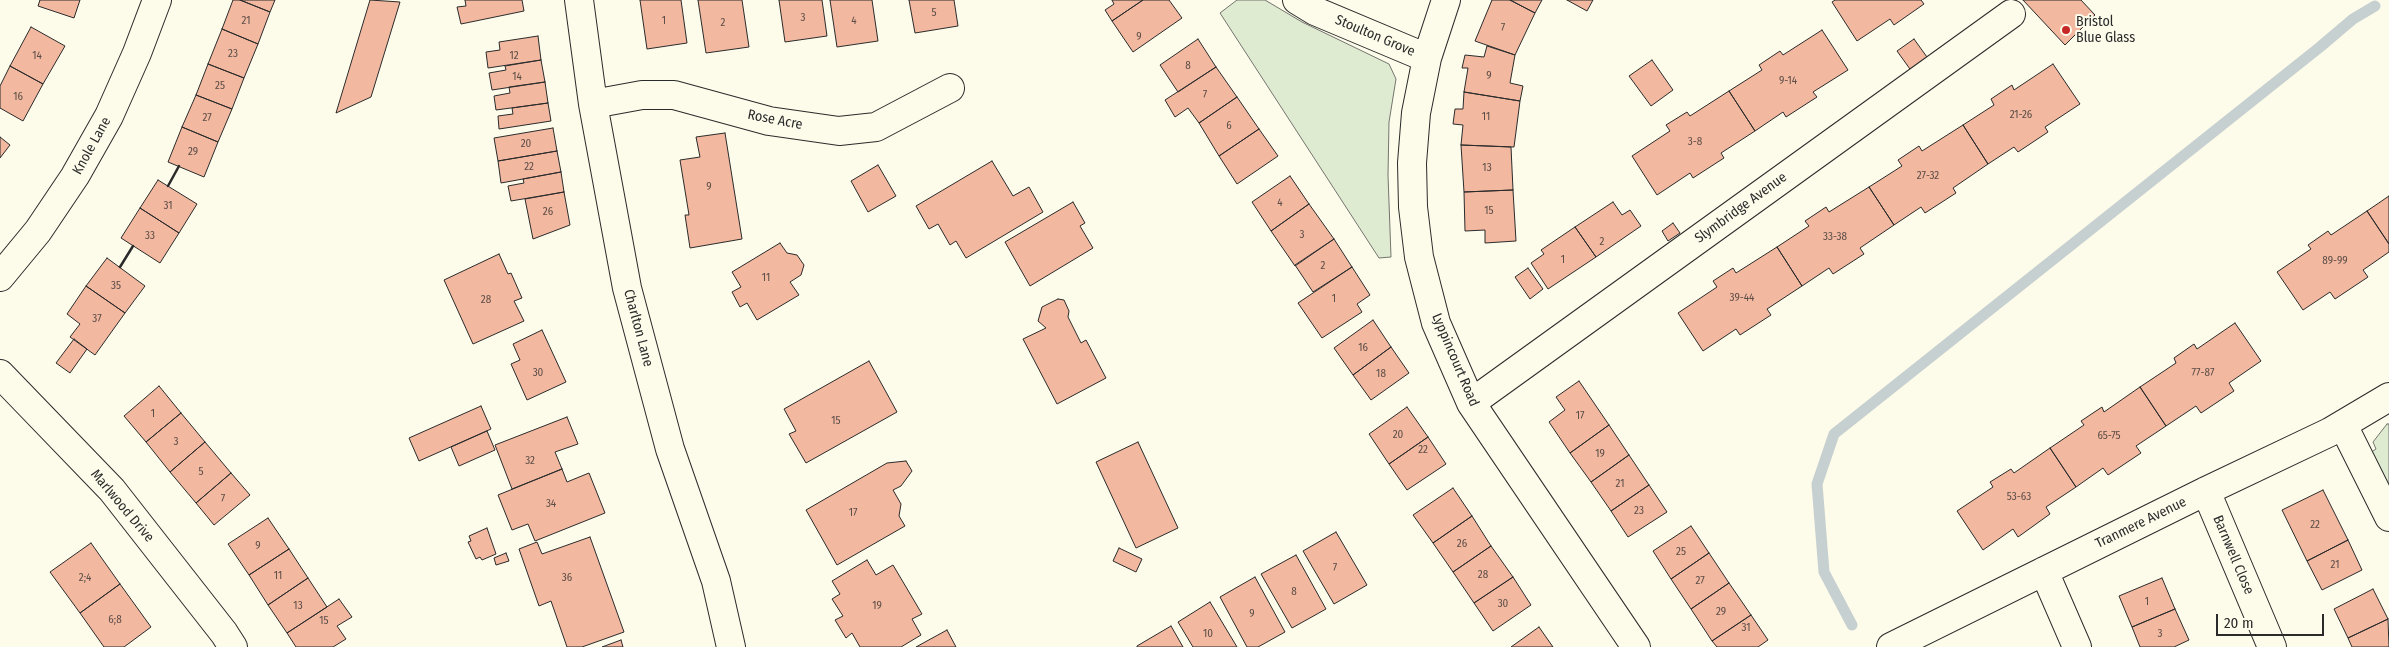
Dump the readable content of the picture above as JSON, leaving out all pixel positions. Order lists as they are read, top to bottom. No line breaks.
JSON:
{"streets":{"street":["Stoulton Grove","Rose Acre","Knole Lane","Slymbridge Avenue","Charlton Lane","Lyppincourt Road","Marlwood Drive","Tranmere Avenue","Barnwell Close"]},"crossings":[["Stoulton Grove","Lyppincourt Road"],["Rose Acre","Charlton Lane"],["Slymbridge Avenue","Lyppincourt Road"],["Tranmere Avenue","Barnwell Close"]],"places":["Bristol Blue Glass"],"house_numbers":["5","3","21","1","4","2","7","9","23","14","12","8","9","14","9-14","25","7","16","21-26","11","27","6","3-8","20","29","22","13","27-32","9","4","31","15","26","3","33","33-38","2","1","89-99","2","11","35","39-44","1","28","37","16","30","77-87","18","1","17","15","20","65-75","3","22","19","32","5","21","53-63","7","34","23","17","22","26","9","25","21","7","28","11","2;4","36","27","8","1","30","13","19","29","9","6;8","15","31","10","3"],"scale_bar":"20 m"}
